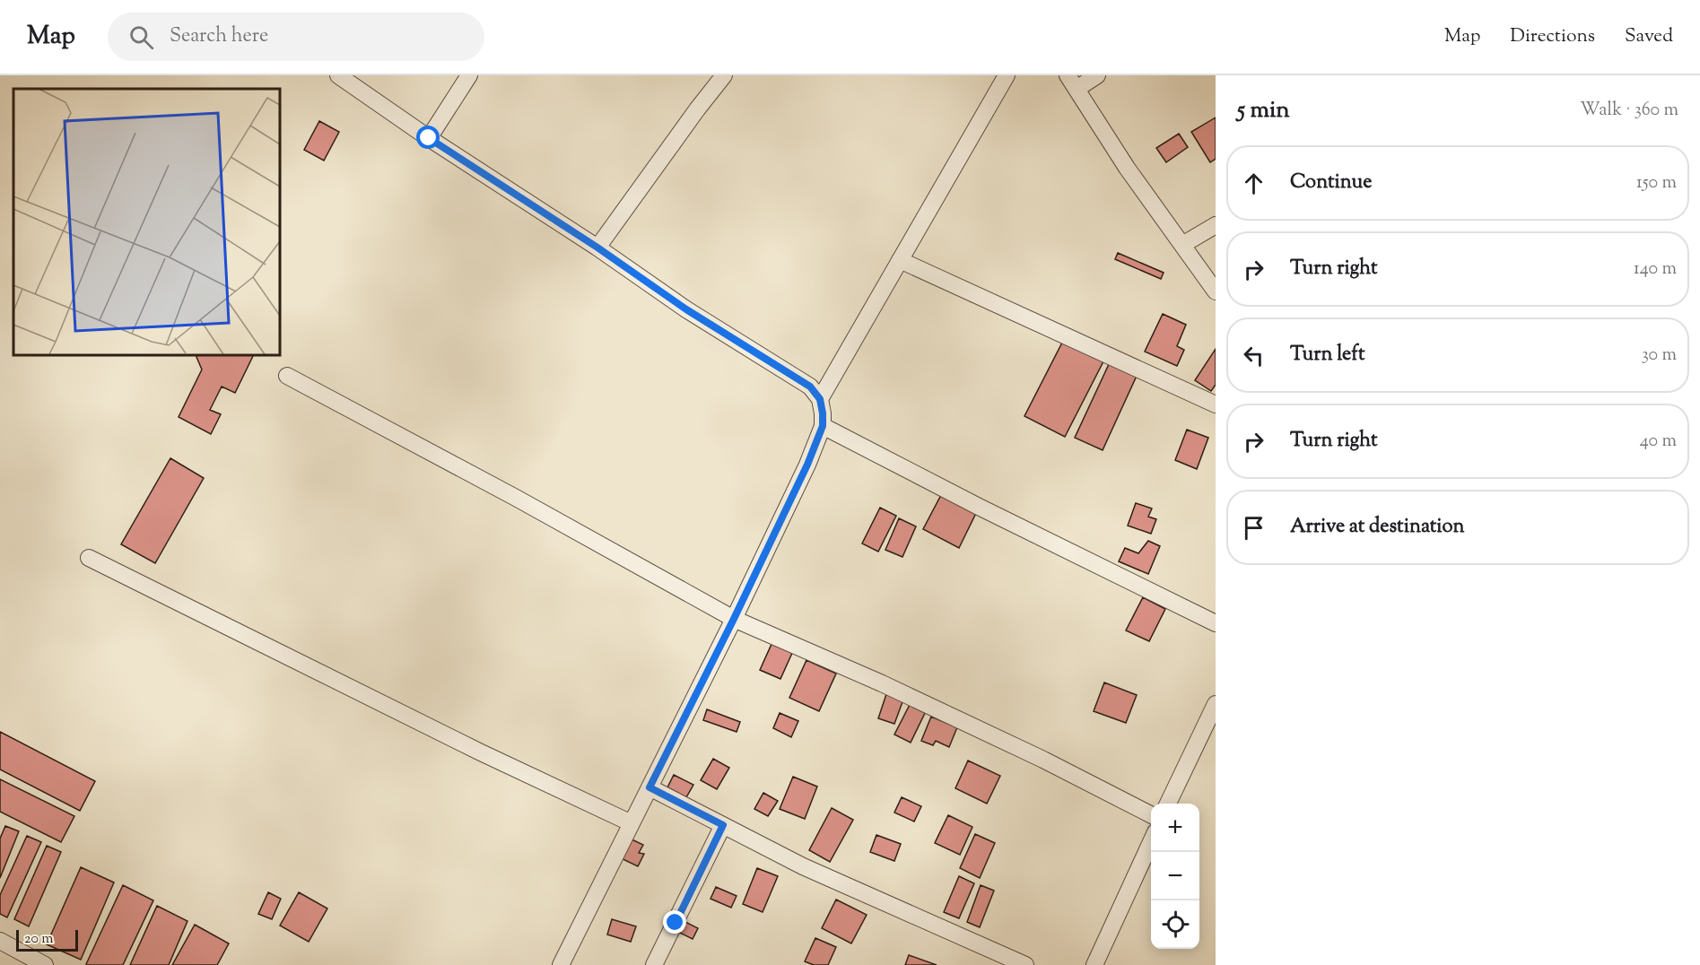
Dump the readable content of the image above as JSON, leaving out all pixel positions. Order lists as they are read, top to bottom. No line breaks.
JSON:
{"scale_bar":"20 m","page":{"header":"Map","search":"Search here","nav":["Map","Directions","Saved"],"heading":["5 min","Walk · 360 m"],"list":[["Continue","150 m"],["Turn right","140 m"],["Turn left","30 m"],["Turn right","40 m"],"Arrive at destination"],"map_buttons":["+","−"],"scale":"20 m"}}
